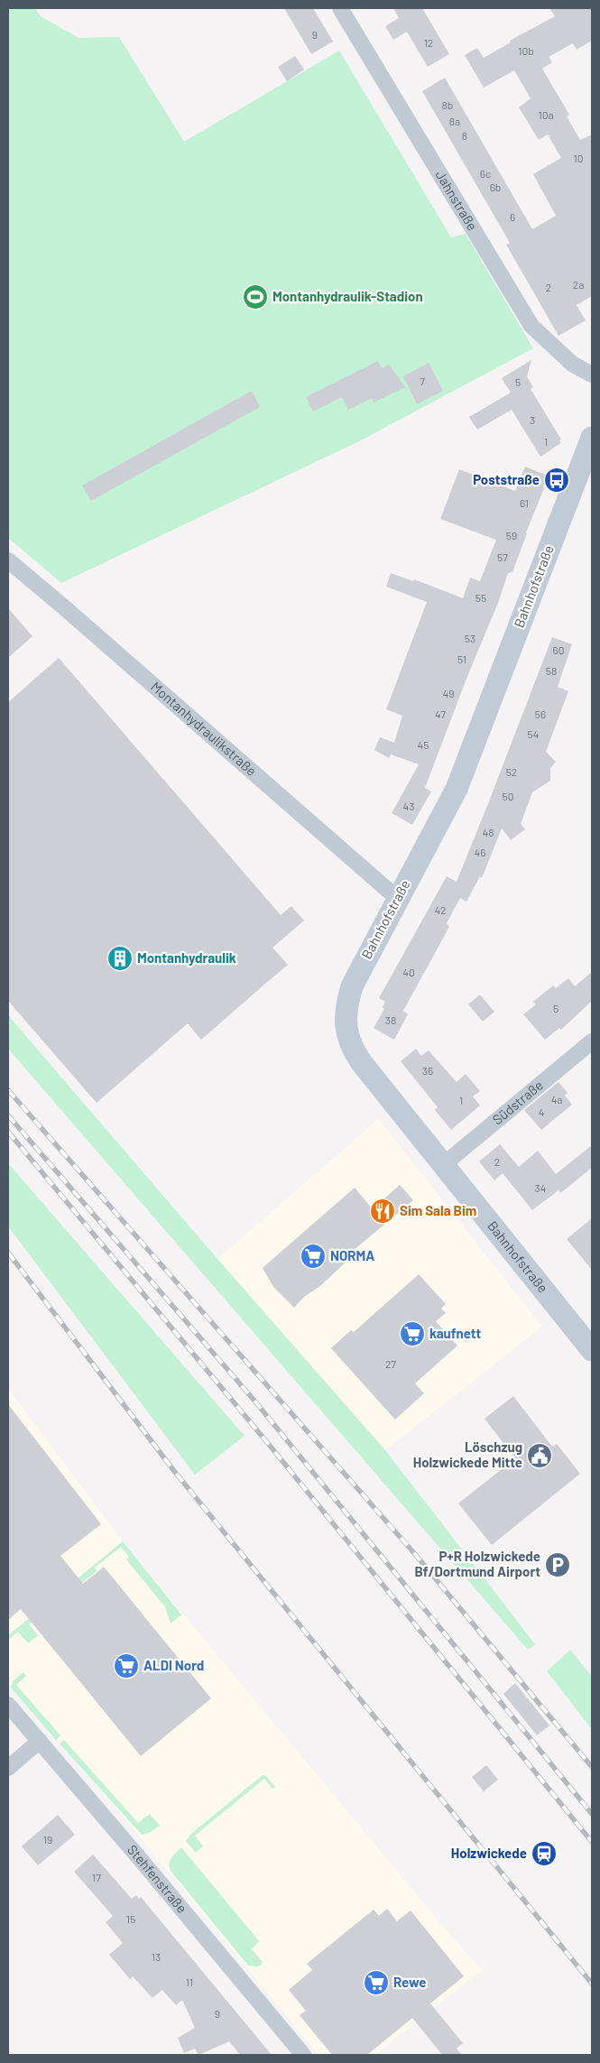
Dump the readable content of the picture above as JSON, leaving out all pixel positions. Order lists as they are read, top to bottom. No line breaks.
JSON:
{"streets":{"main road":["Bahnhofstraße"],"street":["Jahnstraße","Montanhydraulikstraße","Südstraße","Stehfenstraße"]},"crossings":[["Bahnhofstraße","Montanhydraulikstraße"],["Bahnhofstraße","Südstraße"]],"places":{"sports":["Montanhydraulik-Stadion"],"bus stop":["Poststraße"],"building":["Montanhydraulik"],"restaurant":["Sim Sala Bim"],"supermarket":["NORMA","kaufnett","ALDI Nord","Rewe"],"public building":["Löschzug Holzwickede Mitte"],"parking":["P+R Holzwickede Bf/Dortmund Airport"],"station":["Holzwickede"]},"house_numbers":["9","12","10b","8b","10a","8a","8","10","6c","6b","6","2a","2","7","5","3","1","61","59","57","55","53","60","51","58","49","47","56","54","45","52","50","43","48","46","42","40","5","38","36","4a","1","4","2","34","27","19","17","15","13","11","9"]}
